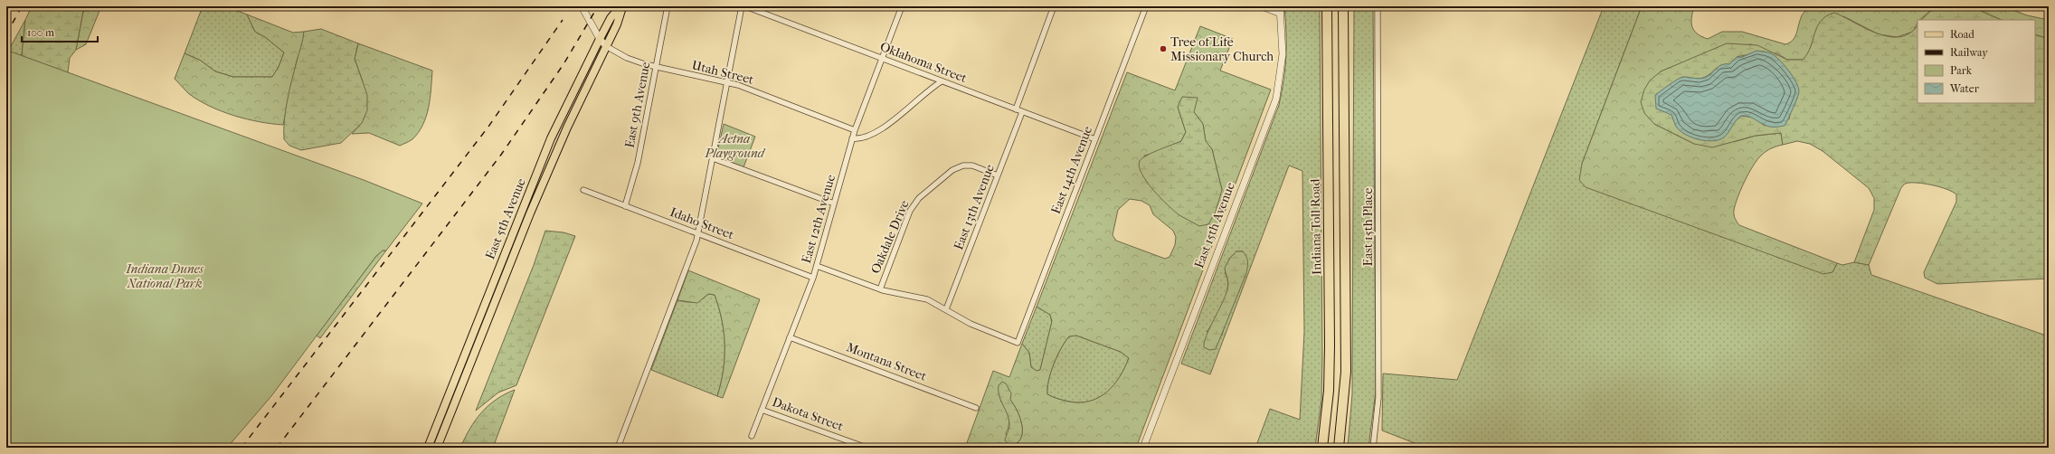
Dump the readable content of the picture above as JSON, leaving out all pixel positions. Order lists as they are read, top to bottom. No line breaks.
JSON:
{"streets":{"highway":["Indiana Toll Road"],"main road":["East 5th Avenue"],"street":["Oklahoma Street","Utah Street","East 9th Avenue","East 14th Avenue","East 13th Avenue","East 12th Avenue","Idaho Street","East 15th Avenue","East 15th Place","Oakdale Drive","Montana Street","Dakota Street"]},"crossings":[["Oklahoma Street","East 14th Avenue"],["Oklahoma Street","East 13th Avenue"],["Oklahoma Street","East 12th Avenue"],["Utah Street","East 9th Avenue"],["Utah Street","East 5th Avenue"],["Utah Street","East 12th Avenue"],["East 9th Avenue","Idaho Street"],["East 14th Avenue","East 13th Avenue"],["East 13th Avenue","Oakdale Drive"],["East 12th Avenue","Idaho Street"],["East 12th Avenue","Montana Street"],["East 12th Avenue","Dakota Street"]],"parks":["Aetna Playground","Indiana Dunes National Park"],"places":["Tree of Life Missionary Church"],"legend":["Road","Railway","Park","Water"],"scale_bar":"100 m"}
